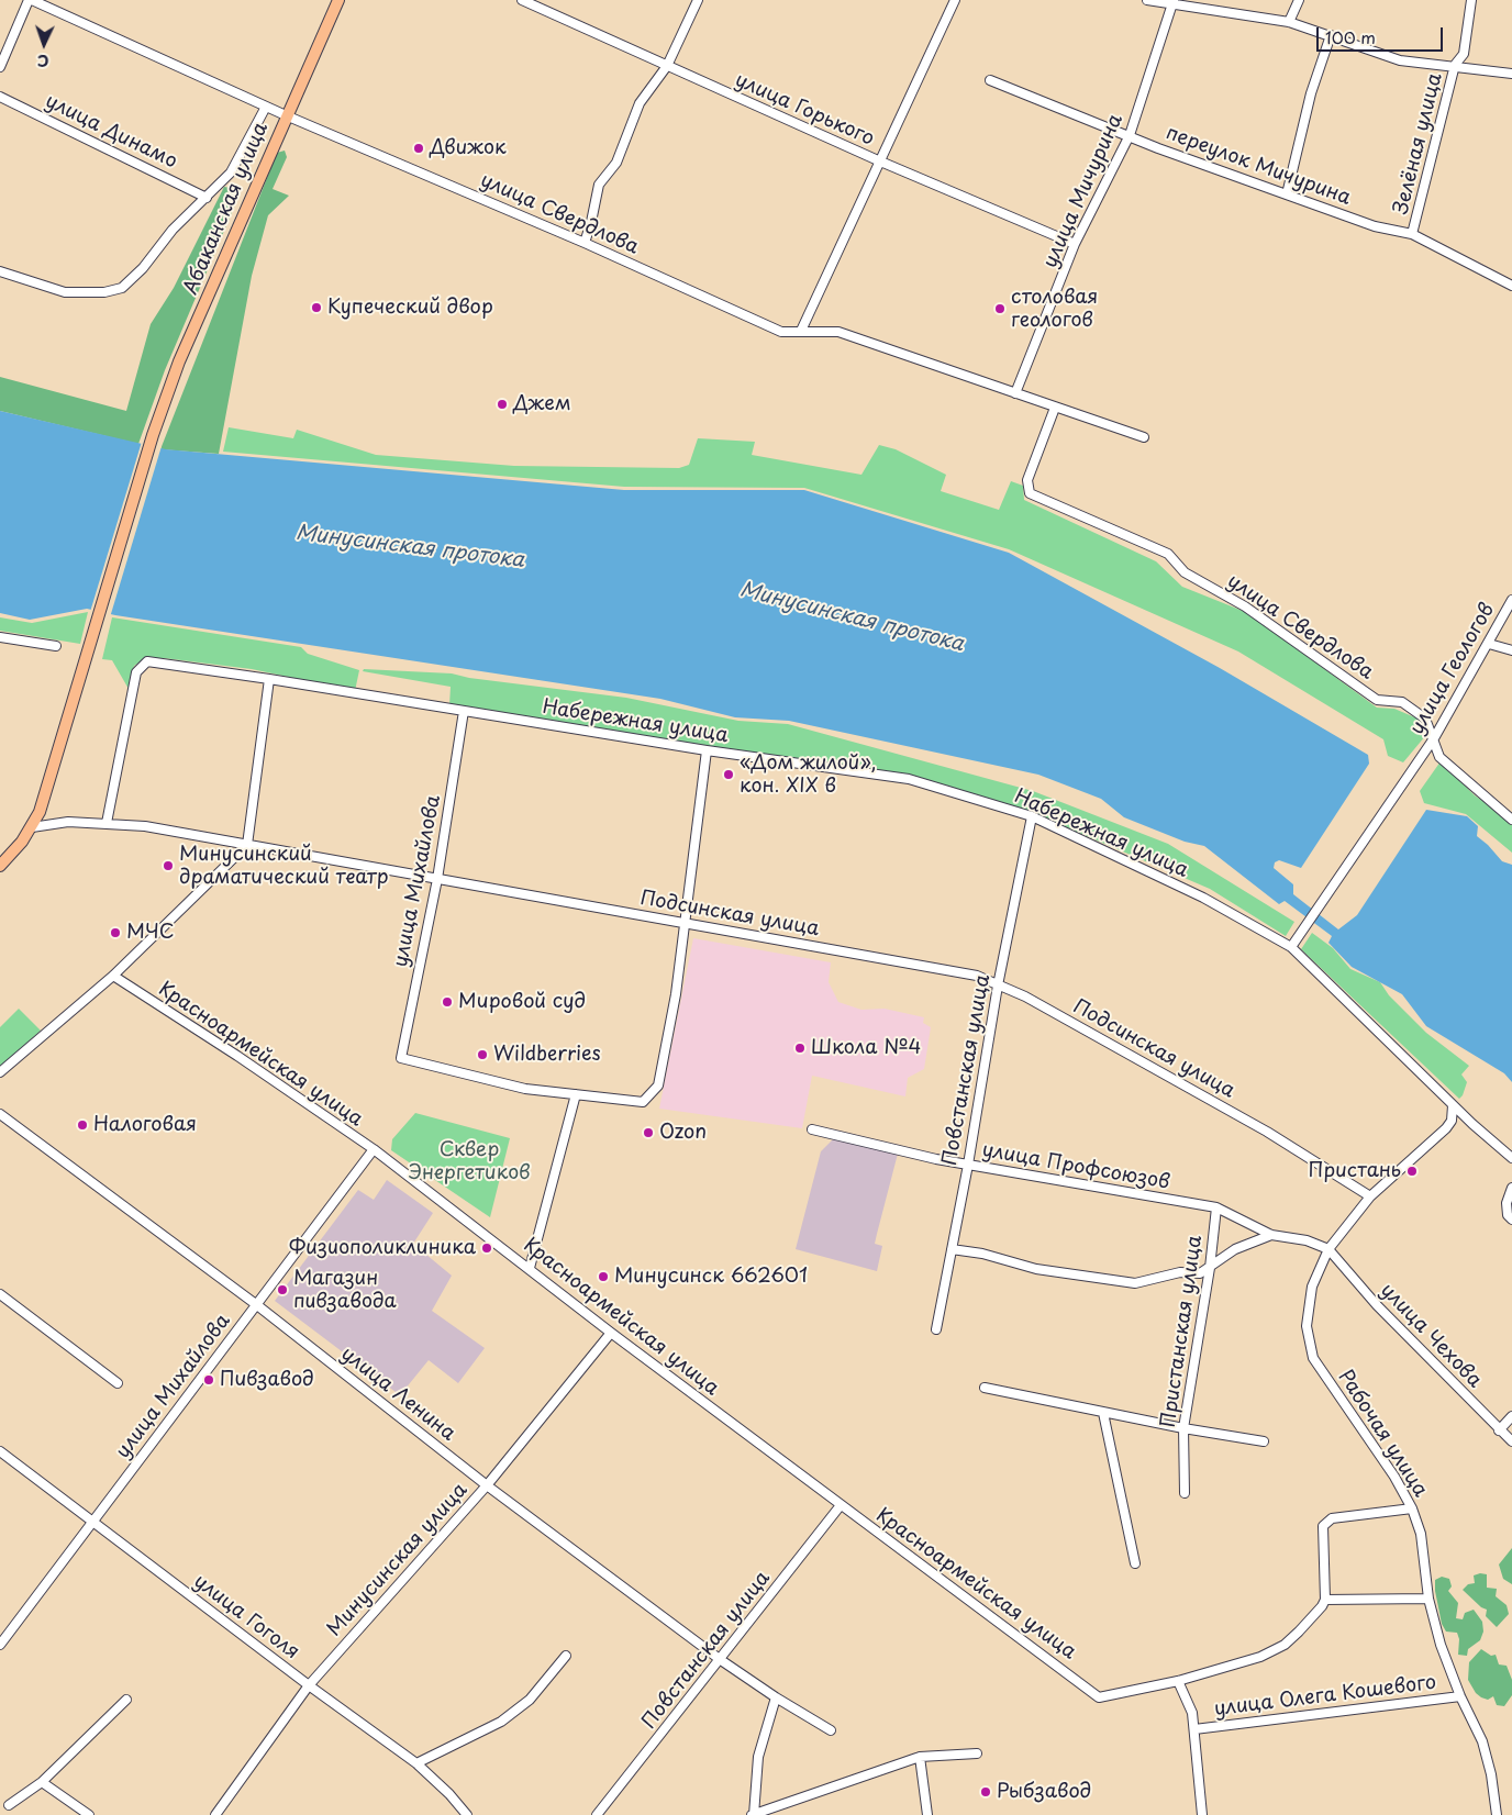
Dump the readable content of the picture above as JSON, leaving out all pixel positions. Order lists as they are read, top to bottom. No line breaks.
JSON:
{"streets":{"main road":["Абаканская улица"],"street":["улица Горького","улица Динамо","Зелёная улица","переулок Мичурина","улица Мичурина","улица Свердлова","улица Геологов","Набережная улица","улица Михайлова","Подсинская улица","Красноармейская улица","Повстанская улица","улица Профсоюзов","Пристанская улица","улица Чехова","улица Ленина","Рабочая улица","Минусинская улица","улица Гоголя","улица Олега Кошевого"]},"crossings":[["улица Горького","улица Мичурина"],["улица Динамо","Абаканская улица"],["Зелёная улица","переулок Мичурина"],["переулок Мичурина","улица Мичурина"],["улица Мичурина","улица Свердлова"],["Абаканская улица","улица Свердлова"],["Абаканская улица","Подсинская улица"],["улица Свердлова","улица Геологов"],["улица Геологов","Набережная улица"],["Набережная улица","улица Михайлова"],["Набережная улица","Подсинская улица"],["Набережная улица","Повстанская улица"],["улица Михайлова","Подсинская улица"],["улица Михайлова","Красноармейская улица"],["улица Михайлова","улица Ленина"],["улица Михайлова","улица Гоголя"],["Подсинская улица","Повстанская улица"],["Красноармейская улица","Повстанская улица"],["Красноармейская улица","Минусинская улица"],["Повстанская улица","улица Профсоюзов"],["Повстанская улица","улица Ленина"],["улица Профсоюзов","Пристанская улица"],["улица Профсоюзов","улица Чехова"],["улица Профсоюзов","Рабочая улица"],["улица Чехова","Рабочая улица"],["улица Ленина","Минусинская улица"],["Рабочая улица","улица Олега Кошевого"],["Минусинская улица","улица Гоголя"]],"water":["Минусинская протока"],"parks":["Сквер Энергетиков"],"places":["Движок","Купеческий двор","столовая геологов","Джем","«Дом жилой», кон. ХIХ в","Минусинский драматический театр","МЧС","Мировой суд","Школа №4","Wildberries","Налоговая","Ozon","Пристань","Физиополиклиника","Минусинск 662601","Магазин пивзавода","Пивзавод","Рыбзавод"],"scale_bar":"100 m","north":"bottom"}
